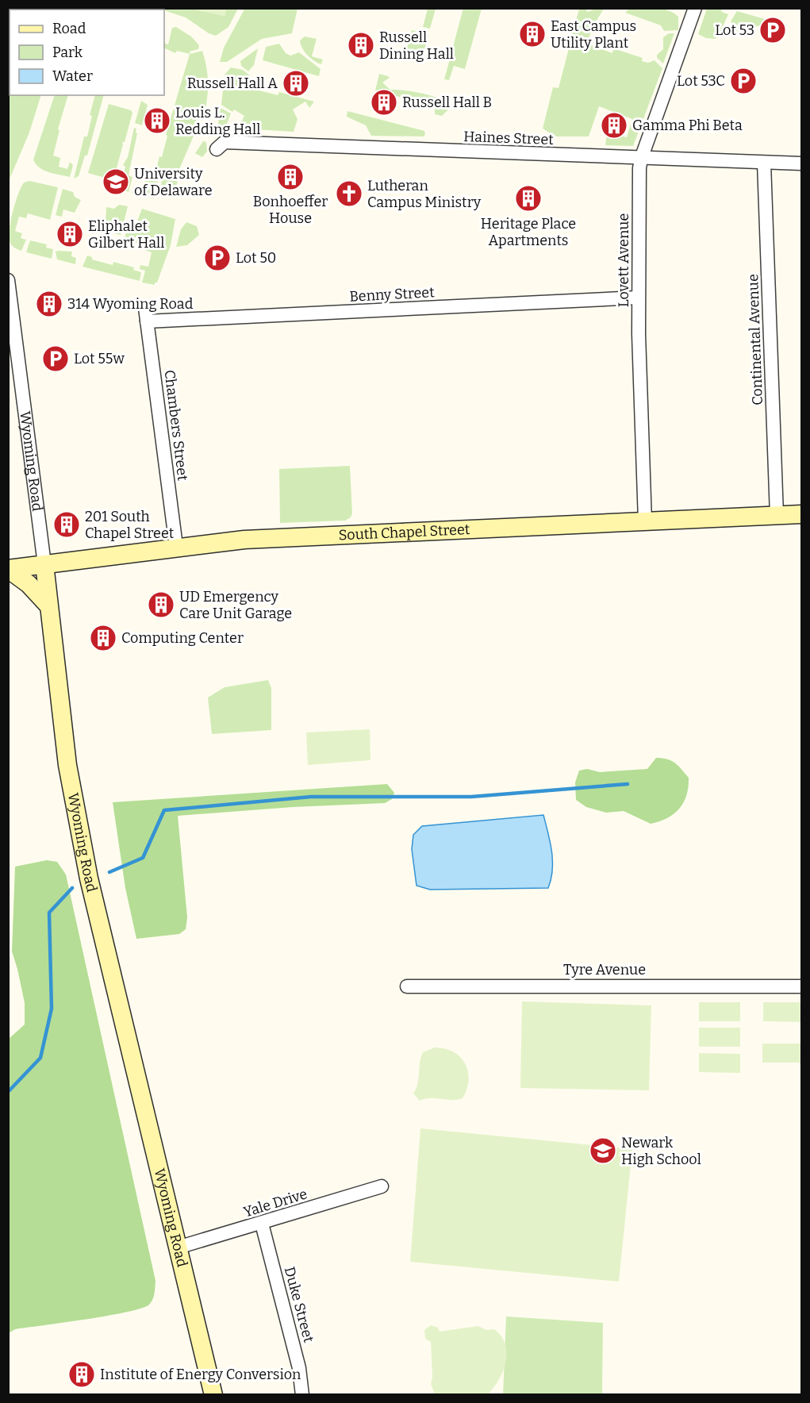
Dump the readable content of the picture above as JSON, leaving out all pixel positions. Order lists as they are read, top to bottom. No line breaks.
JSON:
{"streets":{"street":["Haines Street","Lovett Avenue","Benny Street","Continental Avenue","Chambers Street","Wyoming Road","South Chapel Street","Tyre Avenue","Yale Drive","Duke Street"]},"crossings":[["Haines Street","Lovett Avenue"],["Haines Street","Continental Avenue"],["Lovett Avenue","Benny Street"],["Lovett Avenue","South Chapel Street"],["Benny Street","Chambers Street"],["Continental Avenue","South Chapel Street"],["Chambers Street","South Chapel Street"],["Wyoming Road","South Chapel Street"],["Wyoming Road","Yale Drive"],["Yale Drive","Duke Street"]],"places":{"parking":["Lot 53","Lot 53C","Lot 50","Lot 55w"],"building":["East Campus Utility Plant","Russell Dining Hall","Russell Hall A","Russell Hall B","Louis L. Redding Hall","Gamma Phi Beta","Bonhoeffer House","Heritage Place Apartments","Eliphalet Gilbert Hall","314 Wyoming Road","201 South Chapel Street","UD Emergency Care Unit Garage","Computing Center","Institute of Energy Conversion"],"school or university":["University of Delaware","Newark High School"],"church":["Lutheran Campus Ministry"]},"legend":["Road","Park","Water"]}
